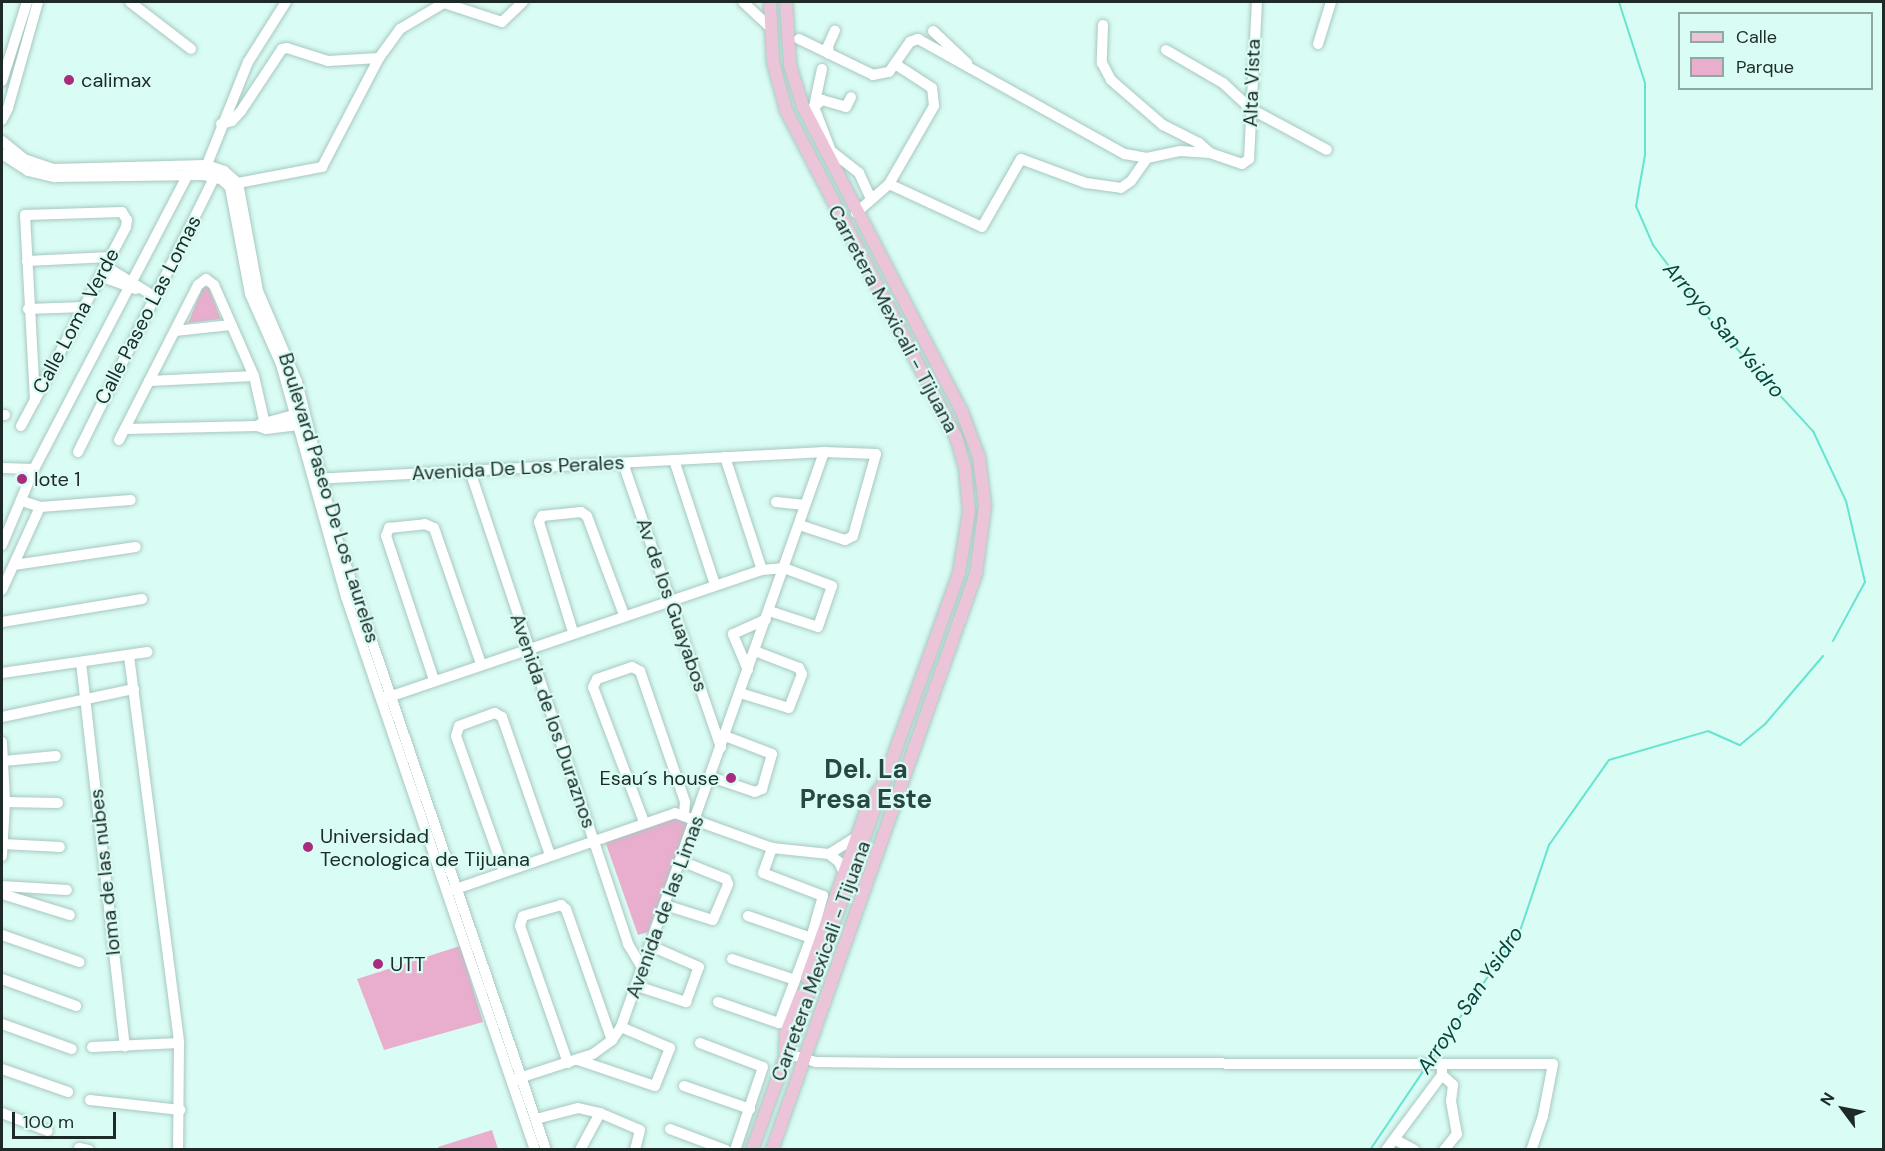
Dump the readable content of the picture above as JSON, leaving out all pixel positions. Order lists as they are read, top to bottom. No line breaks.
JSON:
{"streets":{"main road":["Carretera Mexicali - Tijuana"],"street":["Alta Vista","Calle Paseo Las Lomas","Calle Loma Verde","Avenida De Los Perales","Boulevard Paseo De Los Laureles","Av de los Guayabos","Avenida de los Duraznos","loma de las nubes","Avenida de las Limas"]},"crossings":[["Calle Paseo Las Lomas","Boulevard Paseo De Los Laureles"],["Avenida De Los Perales","Boulevard Paseo De Los Laureles"],["Avenida De Los Perales","Av de los Guayabos"],["Avenida De Los Perales","Avenida de los Duraznos"],["Avenida De Los Perales","Avenida de las Limas"],["Boulevard Paseo De Los Laureles","Avenida de las Limas"],["Av de los Guayabos","Avenida de las Limas"],["Avenida de los Duraznos","Avenida de las Limas"]],"districts":["Del. La Presa Este"],"water":["Arroyo San Ysidro"],"places":["calimax","lote 1","Esau´s house","Universidad Tecnologica de Tijuana","UTT"],"legend":["Calle","Parque"],"scale_bar":"100 m","north":"top left"}
